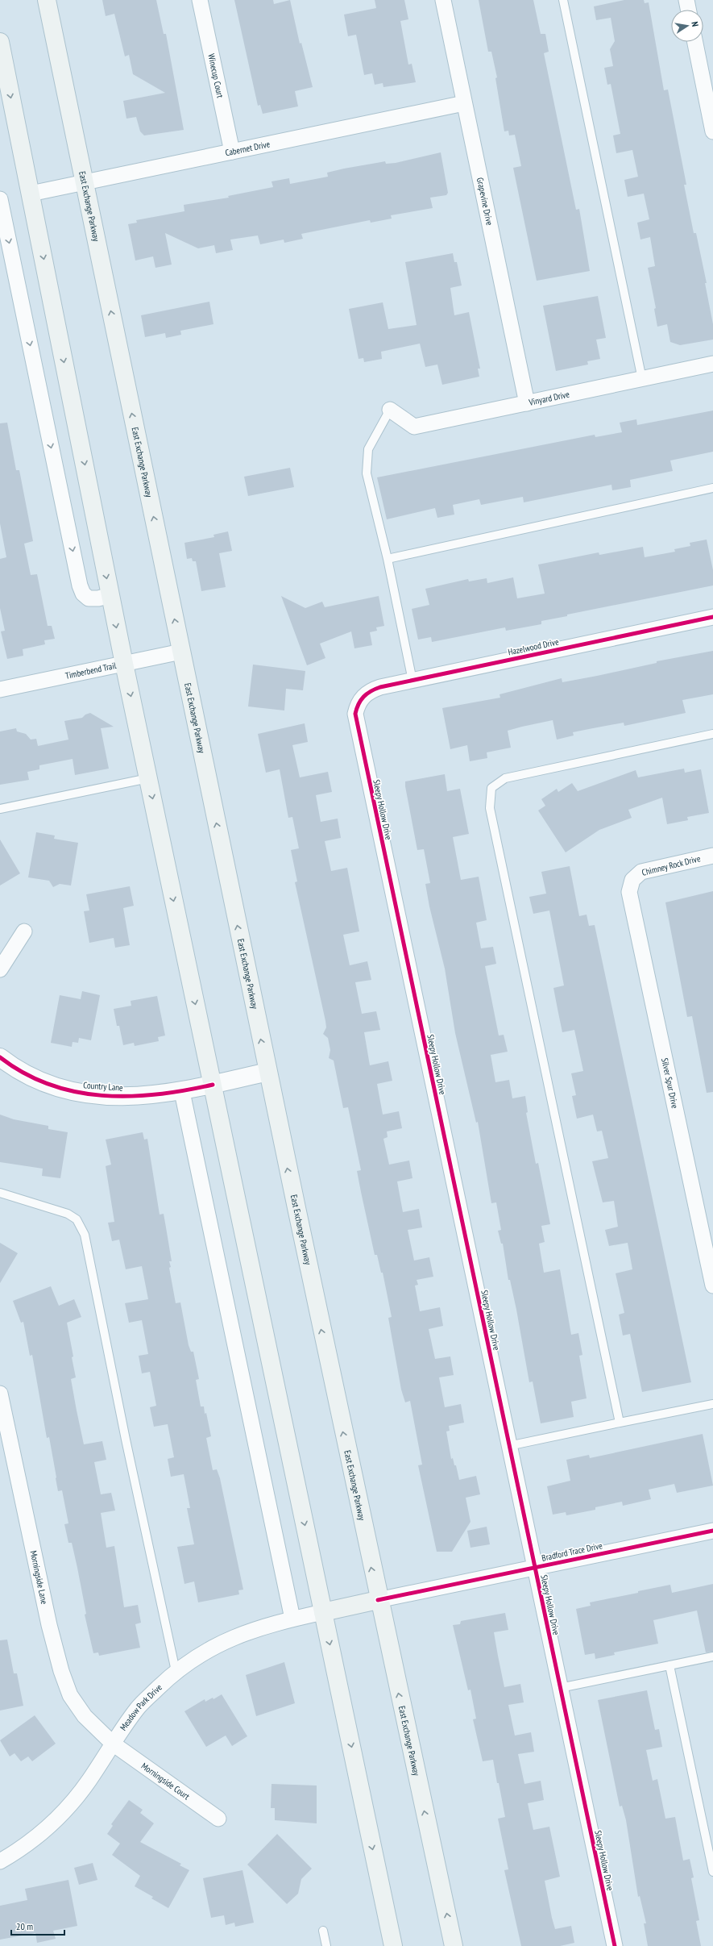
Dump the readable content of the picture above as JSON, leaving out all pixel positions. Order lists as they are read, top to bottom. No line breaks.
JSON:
{"streets":{"main road":["East Exchange Parkway"],"street":["Winecup Court","Cabernet Drive","Grapevine Drive","Vinyard Drive","Hazelwood Drive","Timberbend Trail","Sleepy Hollow Drive","Chimney Rock Drive","Silver Spur Drive","Country Lane","Bradford Trace Drive","Morningside Lane","Meadow Park Drive","Morningside Court"]},"crossings":[["Winecup Court","Cabernet Drive"],["Cabernet Drive","Grapevine Drive"],["Cabernet Drive","East Exchange Parkway"],["Grapevine Drive","Vinyard Drive"],["East Exchange Parkway","Timberbend Trail"],["East Exchange Parkway","Country Lane"],["East Exchange Parkway","Bradford Trace Drive"],["Hazelwood Drive","Sleepy Hollow Drive"],["Sleepy Hollow Drive","Bradford Trace Drive"],["Chimney Rock Drive","Silver Spur Drive"],["Morningside Lane","Meadow Park Drive"],["Morningside Lane","Morningside Court"],["Meadow Park Drive","Morningside Court"]],"scale_bar":"20 m","north":"right"}
